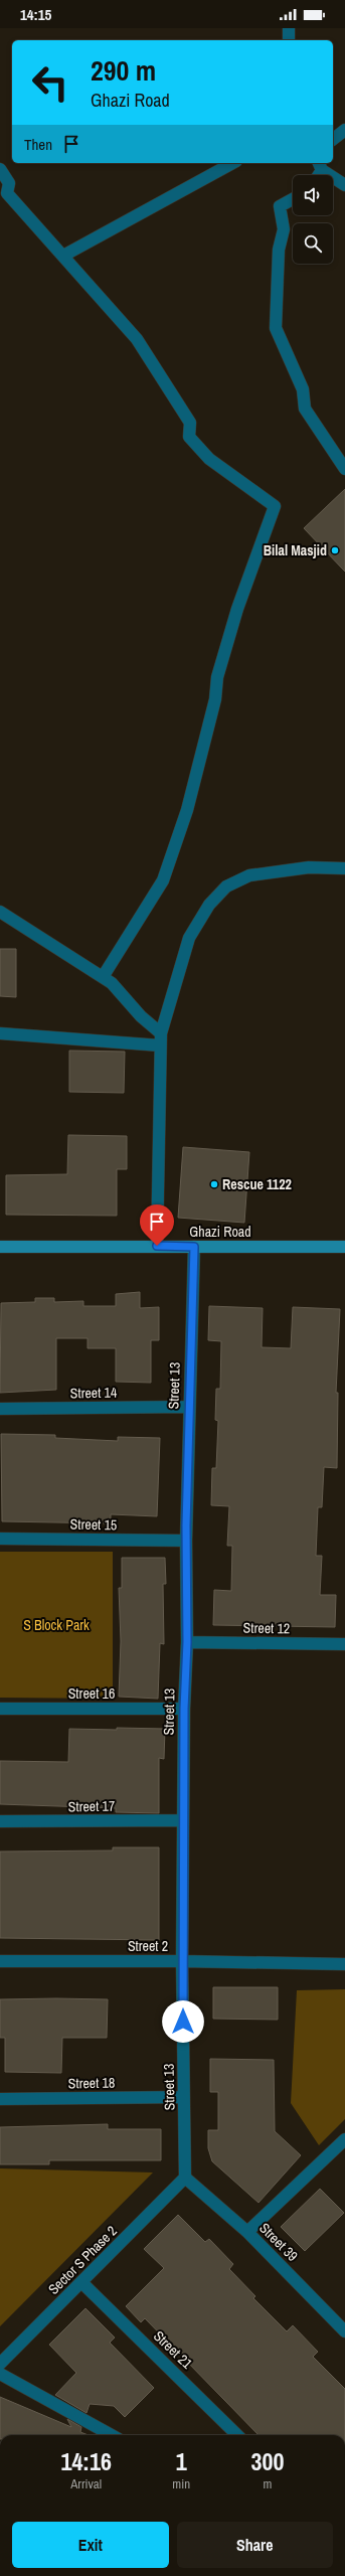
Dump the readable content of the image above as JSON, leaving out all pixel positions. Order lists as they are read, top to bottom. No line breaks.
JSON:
{"streets":{"main road":["Ghazi Road"],"street":["Street 13","Street 14","Street 15","Street 12","Street 16","Street 17","Street 2","Street 18","Street 39","Sector S Phase 2","Street 21"]},"crossings":[["Ghazi Road","Street 13"],["Street 13","Street 14"],["Street 13","Street 15"],["Street 13","Street 12"],["Street 13","Street 16"],["Street 13","Street 17"],["Street 13","Street 2"],["Street 13","Street 18"],["Street 13","Street 39"],["Street 13","Sector S Phase 2"],["Street 39","Sector S Phase 2"],["Sector S Phase 2","Street 21"]],"parks":["S Block Park"],"places":["Bilal Masjid","Rescue 1122"],"page":{"status":"14:15","turn":["290 m","Ghazi Road"],"then":"Then","eta":["14:16","Arrival","1","min","300","m"],"buttons":["Exit","Share"]}}
